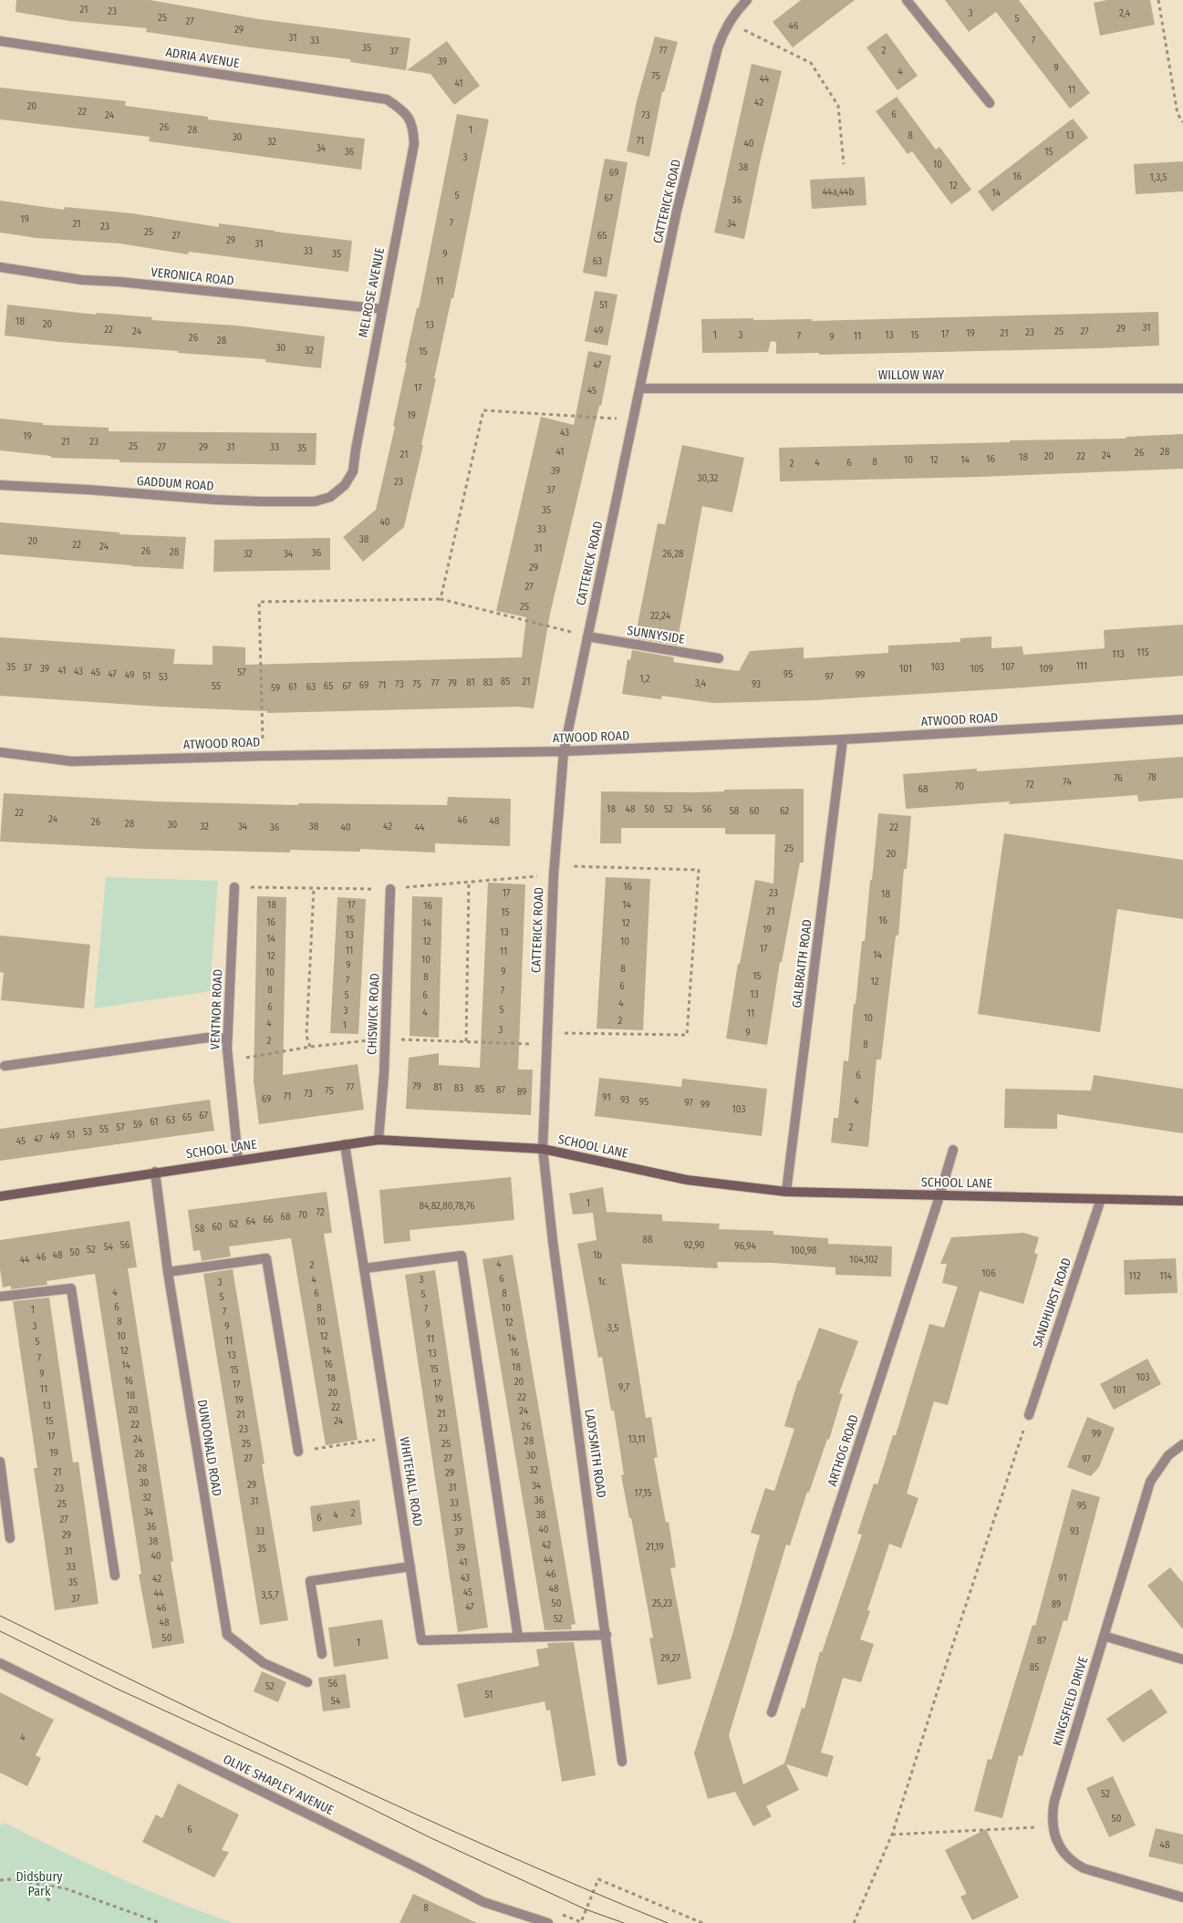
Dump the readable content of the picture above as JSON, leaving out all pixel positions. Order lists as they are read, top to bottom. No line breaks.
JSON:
{"streets":{"street":["ADRIA AVENUE","CATTERICK ROAD","VERONICA ROAD","MELROSE AVENUE","WILLOW WAY","GADDUM ROAD","SUNNYSIDE","ATWOOD ROAD","GALBRAITH ROAD","VENTNOR ROAD","CHISWICK ROAD","SCHOOL LANE","SANDHURST ROAD","DUNDONALD ROAD","ARTHOG ROAD","LADYSMITH ROAD","WHITEHALL ROAD","KINGSFIELD DRIVE","OLIVE SHAPLEY AVENUE"]},"crossings":[["ADRIA AVENUE","MELROSE AVENUE"],["CATTERICK ROAD","WILLOW WAY"],["CATTERICK ROAD","SUNNYSIDE"],["CATTERICK ROAD","ATWOOD ROAD"],["CATTERICK ROAD","SCHOOL LANE"],["CATTERICK ROAD","LADYSMITH ROAD"],["VERONICA ROAD","MELROSE AVENUE"],["MELROSE AVENUE","GADDUM ROAD"],["ATWOOD ROAD","GALBRAITH ROAD"],["GALBRAITH ROAD","SCHOOL LANE"],["VENTNOR ROAD","SCHOOL LANE"],["CHISWICK ROAD","SCHOOL LANE"],["SCHOOL LANE","SANDHURST ROAD"],["SCHOOL LANE","DUNDONALD ROAD"],["SCHOOL LANE","ARTHOG ROAD"],["SCHOOL LANE","LADYSMITH ROAD"],["SCHOOL LANE","WHITEHALL ROAD"],["LADYSMITH ROAD","WHITEHALL ROAD"]],"parks":["Didsbury Park"],"house_numbers":["21","23","3","2,4","25","5","27","46","29","31","33","7","35","77","2","37","39","9","4","75","44","41","11","42","20","22","6","24","73","26","28","1","8","13","30","71","32","40","34","36","15","3","10","38","69","16","1,3,5","12","44a,44b","14","5","67","36","19","7","21","34","23","25","27","65","29","31","33","35","9","63","11","51","18","20","13","31","29","22","49","24","25","27","23","19","21","17","1","3","13","15","7","11","9","26","28","30","32","15","47","17","45","19","43","19","21","23","25","27","29","31","33","35","41","28","26","21","24","20","22","18","16","10","12","14","8","4","6","2","39","30,32","23","37","35","40","33","38","20","22","24","31","26","28","36","32","34","26,28","29","27","25","22,24","115","113","111","35","103","107","37","39","101","105","109","41","43","45","57","47","95","49","99","51","53","97","1,2","85","21","81","83","77","79","3,4","73","75","93","69","71","55","65","67","61","63","59","78","76","74","72","70","68","18","48","50","52","54","56","58","60","62","22","24","46","48","26","28","30","32","34","38","42","36","40","44","22","25","20","16","17","23","18","18","17","14","16","21","15","15","16","16","14","12","19","13","13","14","12","10","17","11","11","14","12","10","9","8","9","10","15","8","7","12","6","8","7","13","5","6","4","6","5","3","4","11","10","2","4","1","3","9","2","8","6","79","77","81","83","85","87","75","89","73","71","91","69","93","4","95","97","99","103","67","65","63","61","59","57","2","55","53","51","49","47","45","1","84,82,80,78,76","72","70","68","66","64","62","60","58","88","56","92,90","96,94","54","52","100,98","50","48","1b","46","44","104,102","4","2","106","112","114","6","4","3","1c","3","4","6","8","5","5","6","8","10","7","1","7","8","10","12","9","3","9","3,5","10","12","14","11","11","5","12","14","16","13","13","7","16","14","18","15","15","9","103","18","16","20","17","17","9,7","11","101","20","18","22","19","19","13","22","20","24","21","21","15","24","22","26","23","23","99","17","24","13,11","28","25","25","19","26","30","27","27","97","28","32","21","29","30","29","34","31","23","17,15","32","36","31","33","25","95","34","2","4","38","6","35","27","36","40","33","93","37","29","38","42","21,19","39","35","31","40","44","41","33","46","43","91","42","35","48","45","44","3,5,7","37","50","25,23","89","47","46","52","48","50","87","1","29,27","85","56","52","51","54","4","52","50","6","48","8"]}
